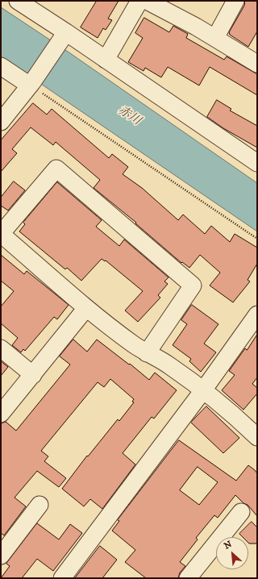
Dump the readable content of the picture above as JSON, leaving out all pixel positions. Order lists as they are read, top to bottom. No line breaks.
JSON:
{"water":["赤川"],"north":"top left"}
